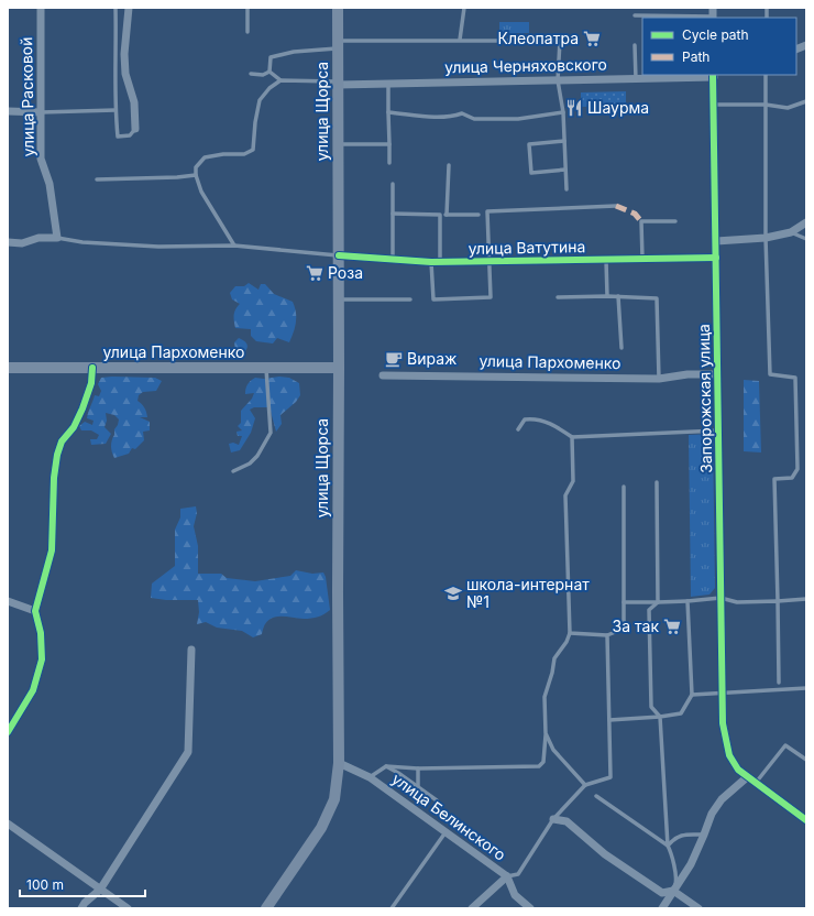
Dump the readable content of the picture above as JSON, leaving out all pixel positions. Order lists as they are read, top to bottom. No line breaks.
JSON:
{"streets":{"main road":["улица Щорса","улица Пархоменко"],"street":["улица Черняховского","улица Расковой","улица Ватутина","Запорожская улица","улица Белинского"]},"crossings":[["улица Черняховского","улица Щорса"],["улица Черняховского","Запорожская улица"],["улица Щорса","улица Ватутина"],["улица Щорса","улица Пархоменко"],["улица Щорса","улица Белинского"],["улица Ватутина","Запорожская улица"],["улица Пархоменко","Запорожская улица"]],"places":{"supermarket":["Клеопатра","Роза","За так"],"restaurant":["Шаурма"],"cafe":["Вираж"],"school or university":["школа-интернат №1"]},"legend":["Cycle path","Path"],"scale_bar":"100 m"}
